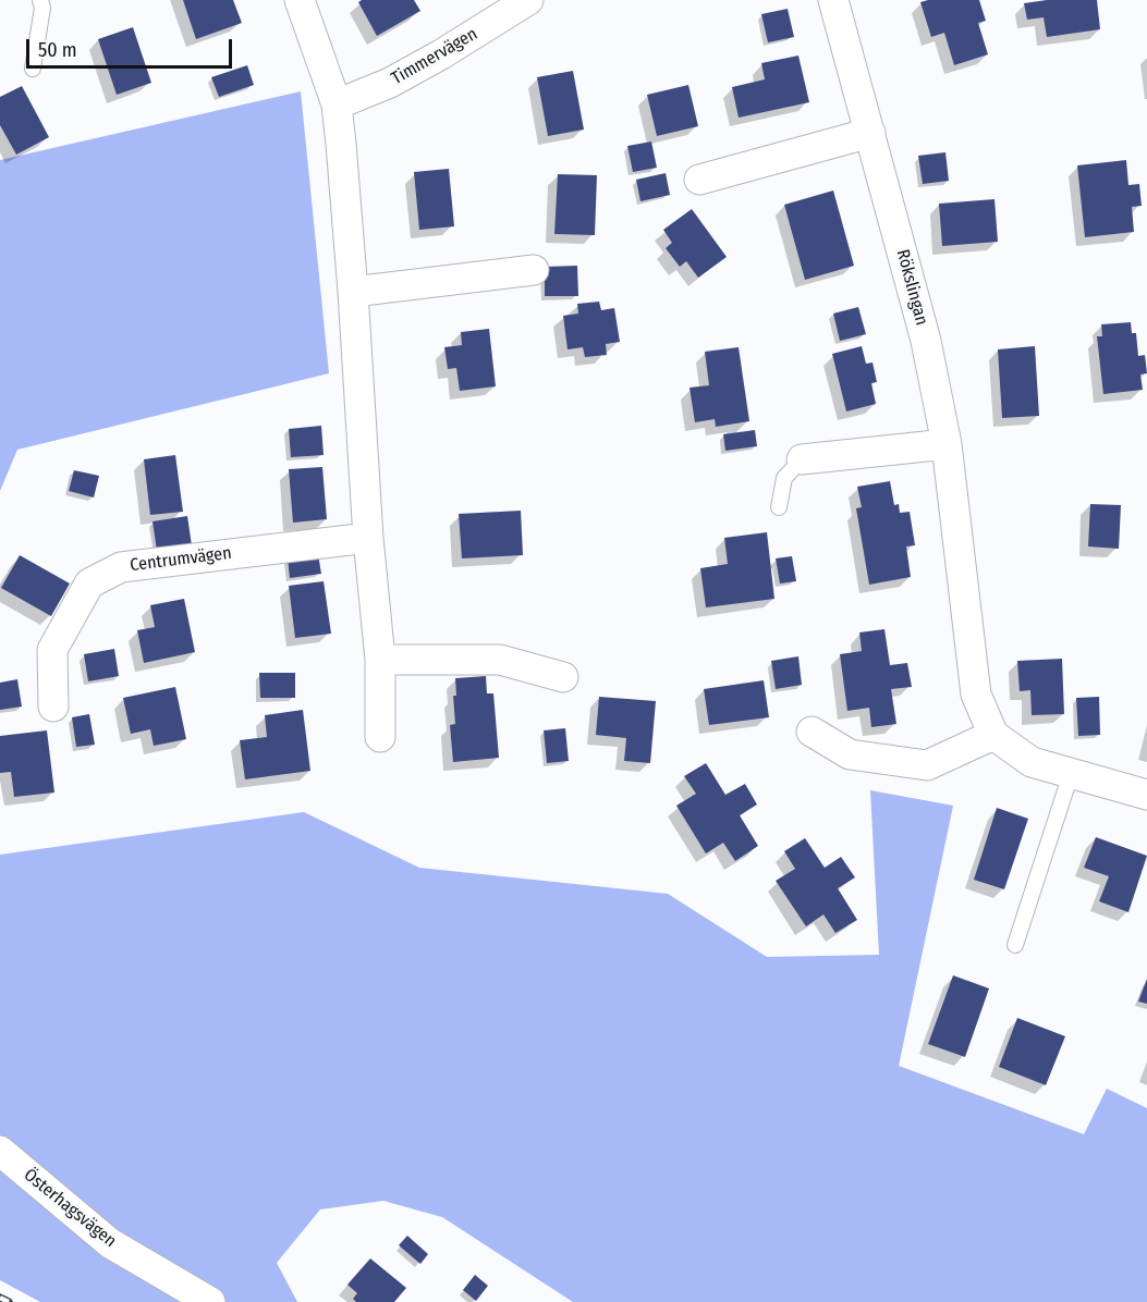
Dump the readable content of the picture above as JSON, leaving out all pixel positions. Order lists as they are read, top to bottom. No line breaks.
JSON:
{"streets":{"street":["Timmervägen","Rökslingan","Centrumvägen","Österhagsvägen"]},"scale_bar":"50 m"}
